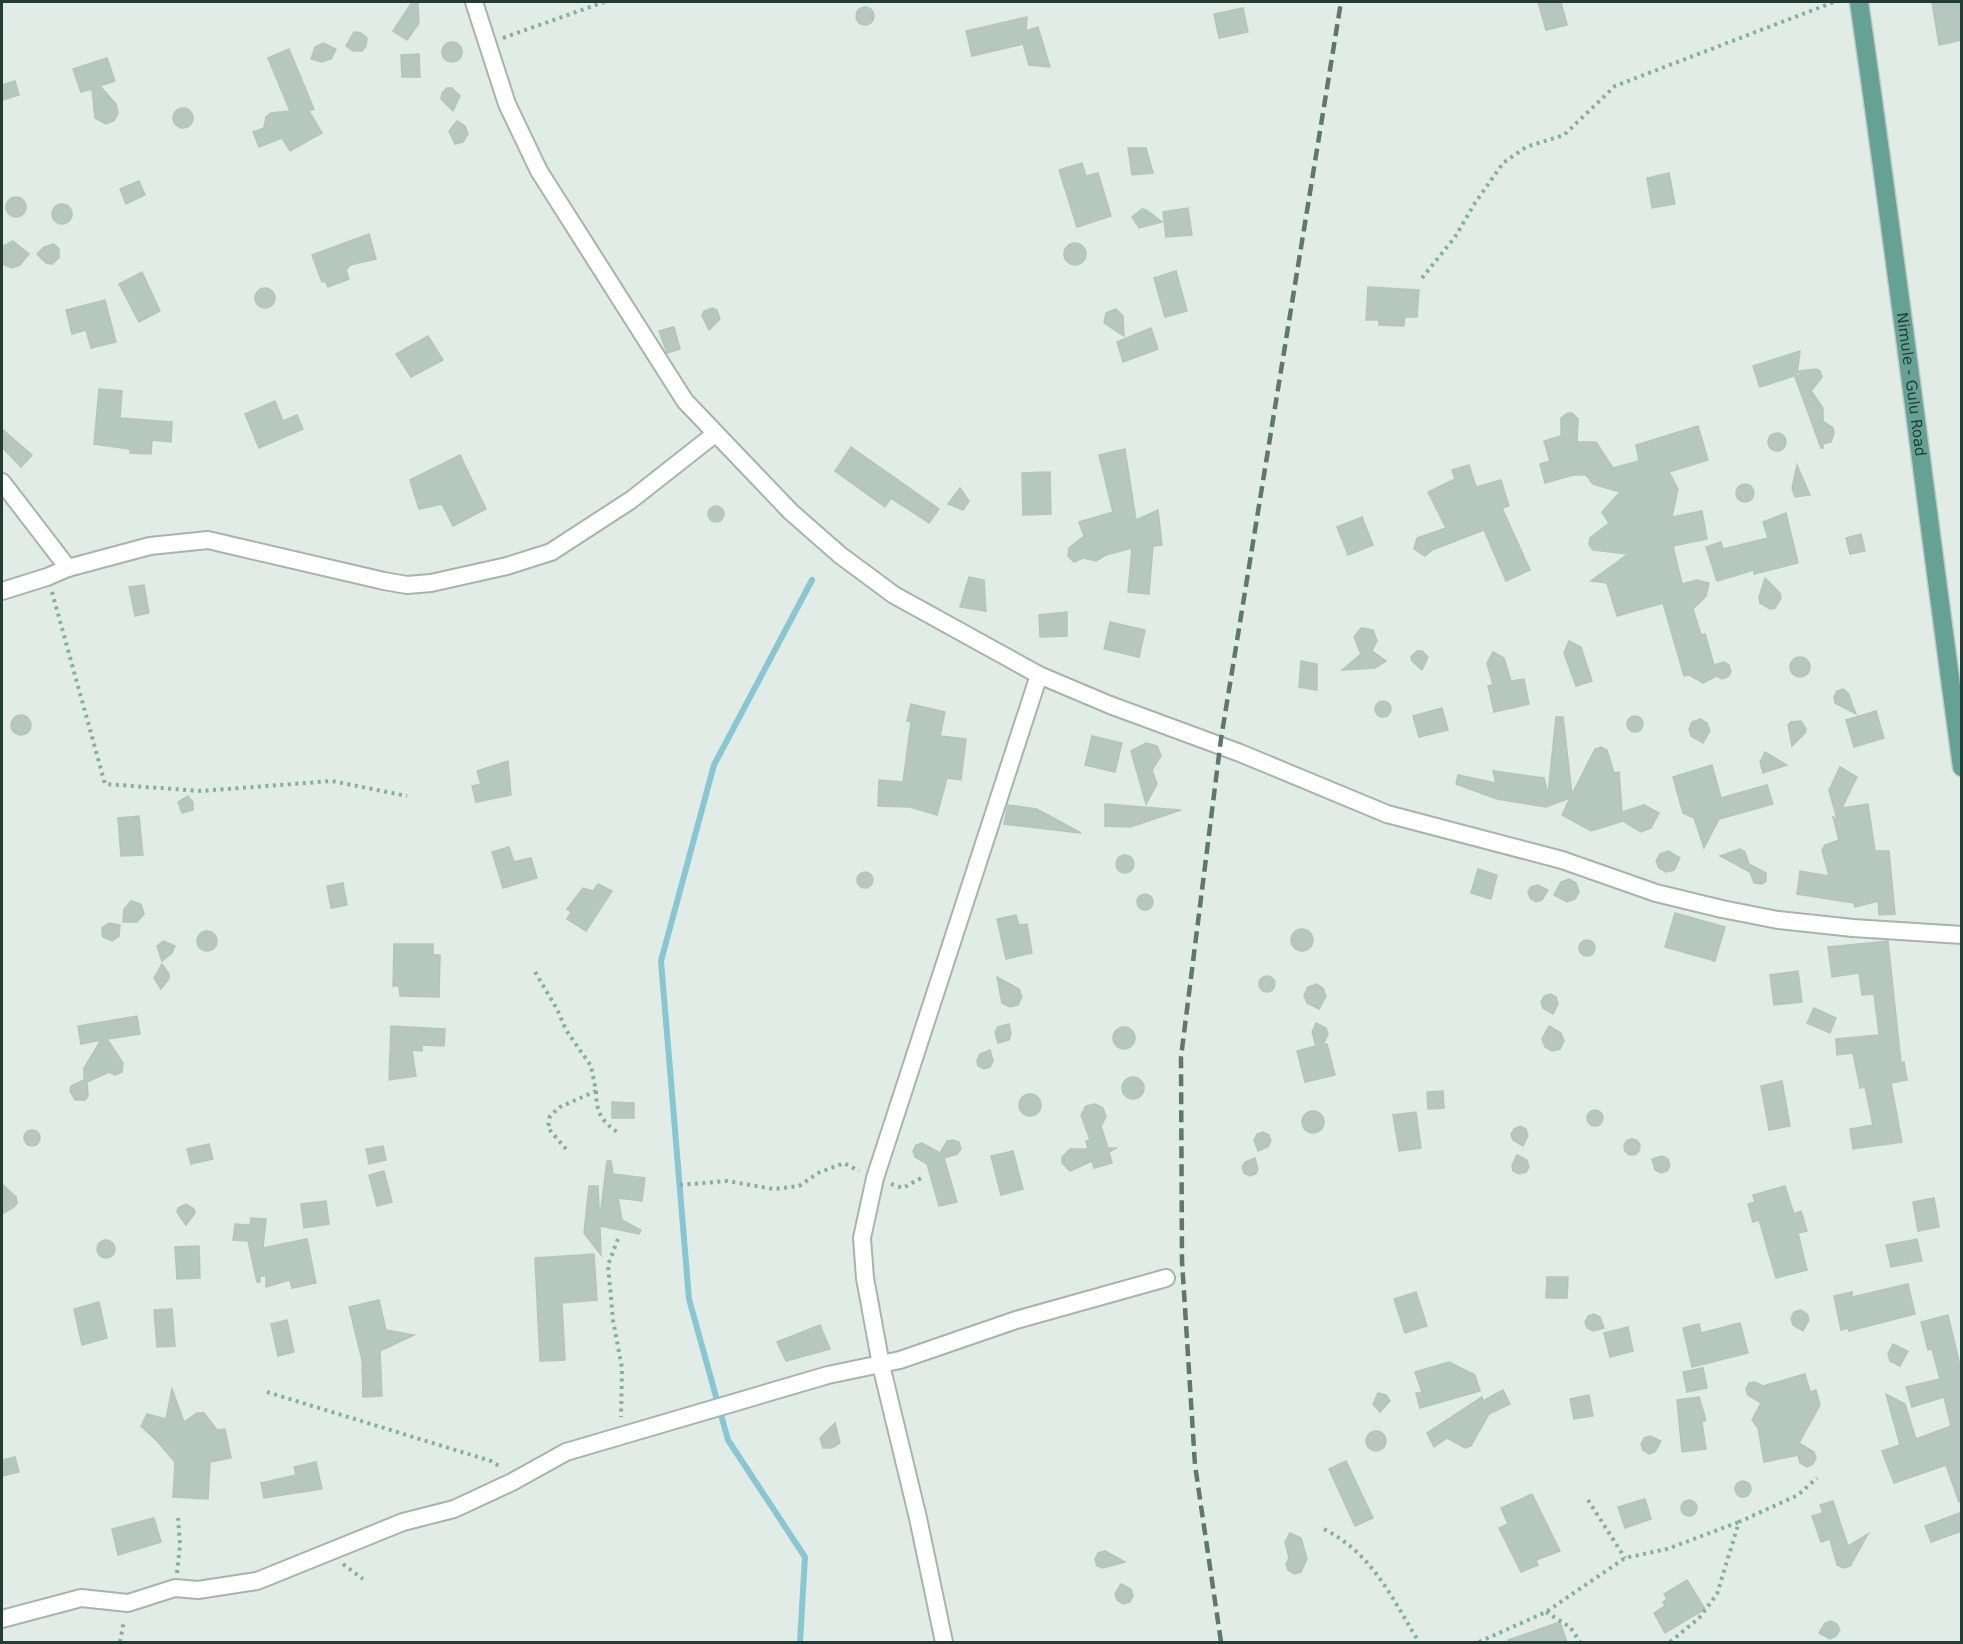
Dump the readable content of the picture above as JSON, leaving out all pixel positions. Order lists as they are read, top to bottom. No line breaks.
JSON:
{"streets":{"main road":["Nimule - Gulu Road"]}}
